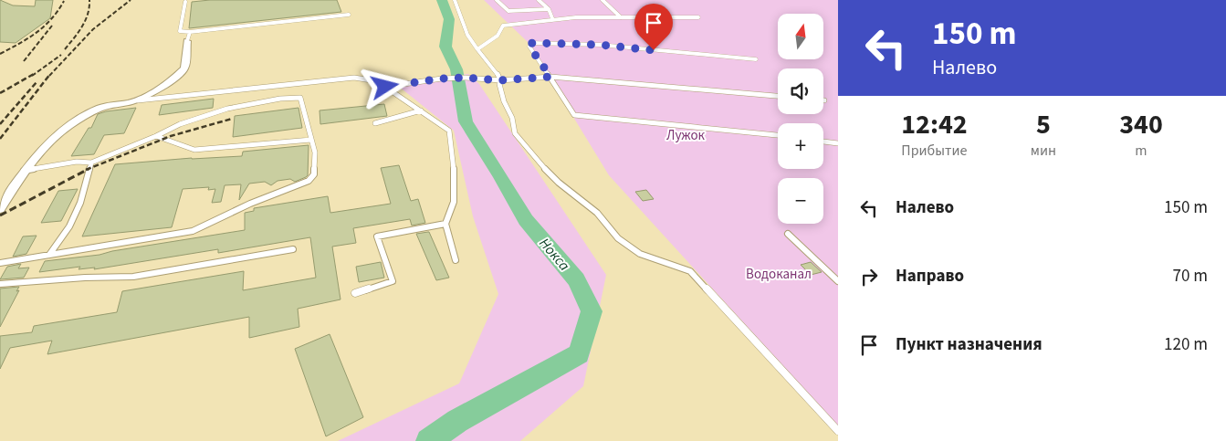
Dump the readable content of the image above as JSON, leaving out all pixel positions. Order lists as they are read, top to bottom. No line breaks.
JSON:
{"water":["Нокса"],"parks":["Лужок","Водоканал"],"north":"top","page":{"turn":["150 m","Налево"],"map_buttons":["+","−"],"eta":["12:42","Прибытие","5","мин","340","m"],"list":[{"name":"Налево","value":"150 m"},{"name":"Направо","value":"70 m"},{"name":"Пункт назначения","value":"120 m"}]}}
